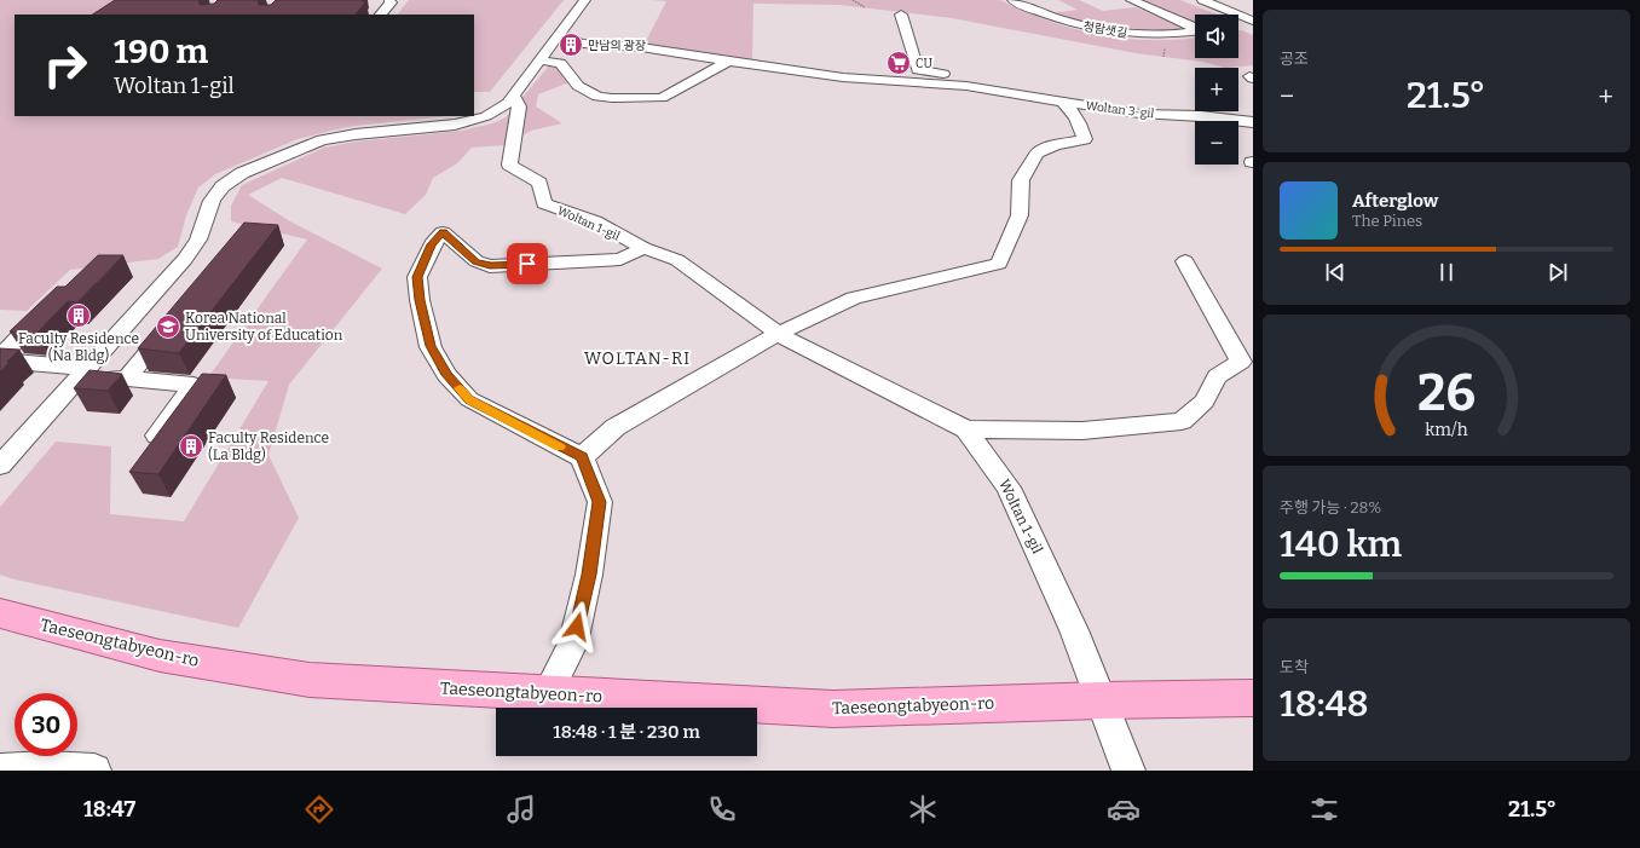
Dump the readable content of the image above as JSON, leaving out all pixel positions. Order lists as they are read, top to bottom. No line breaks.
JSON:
{"streets":{"main road":["Taeseongtabyeon-ro"],"street":["청람샛길","Woltan 3-gil","Woltan 1-gil"]},"crossings":[["Woltan 1-gil","Taeseongtabyeon-ro"]],"districts":["WOLTAN-RI"],"places":{"building":["만남의 광장","Faculty Residence (Na Bldg)","Faculty Residence (La Bldg)"],"supermarket":["CU"],"school or university":["Korea National University of Education"]},"page":{"tile":["공조",["주행 가능 · 28%","140 km"],["도착","18:48"]],"map_buttons":["+","−"],"turn":["190 m","Woltan 1-gil"],"heat":["−","21.5°","+"],"song":["Afterglow","The Pines"],"limit":"30","trip":"18:48 · 1 분 · 230 m","tabs":["18:47","21.5°"],"gauge":["26","km/h"]}}
